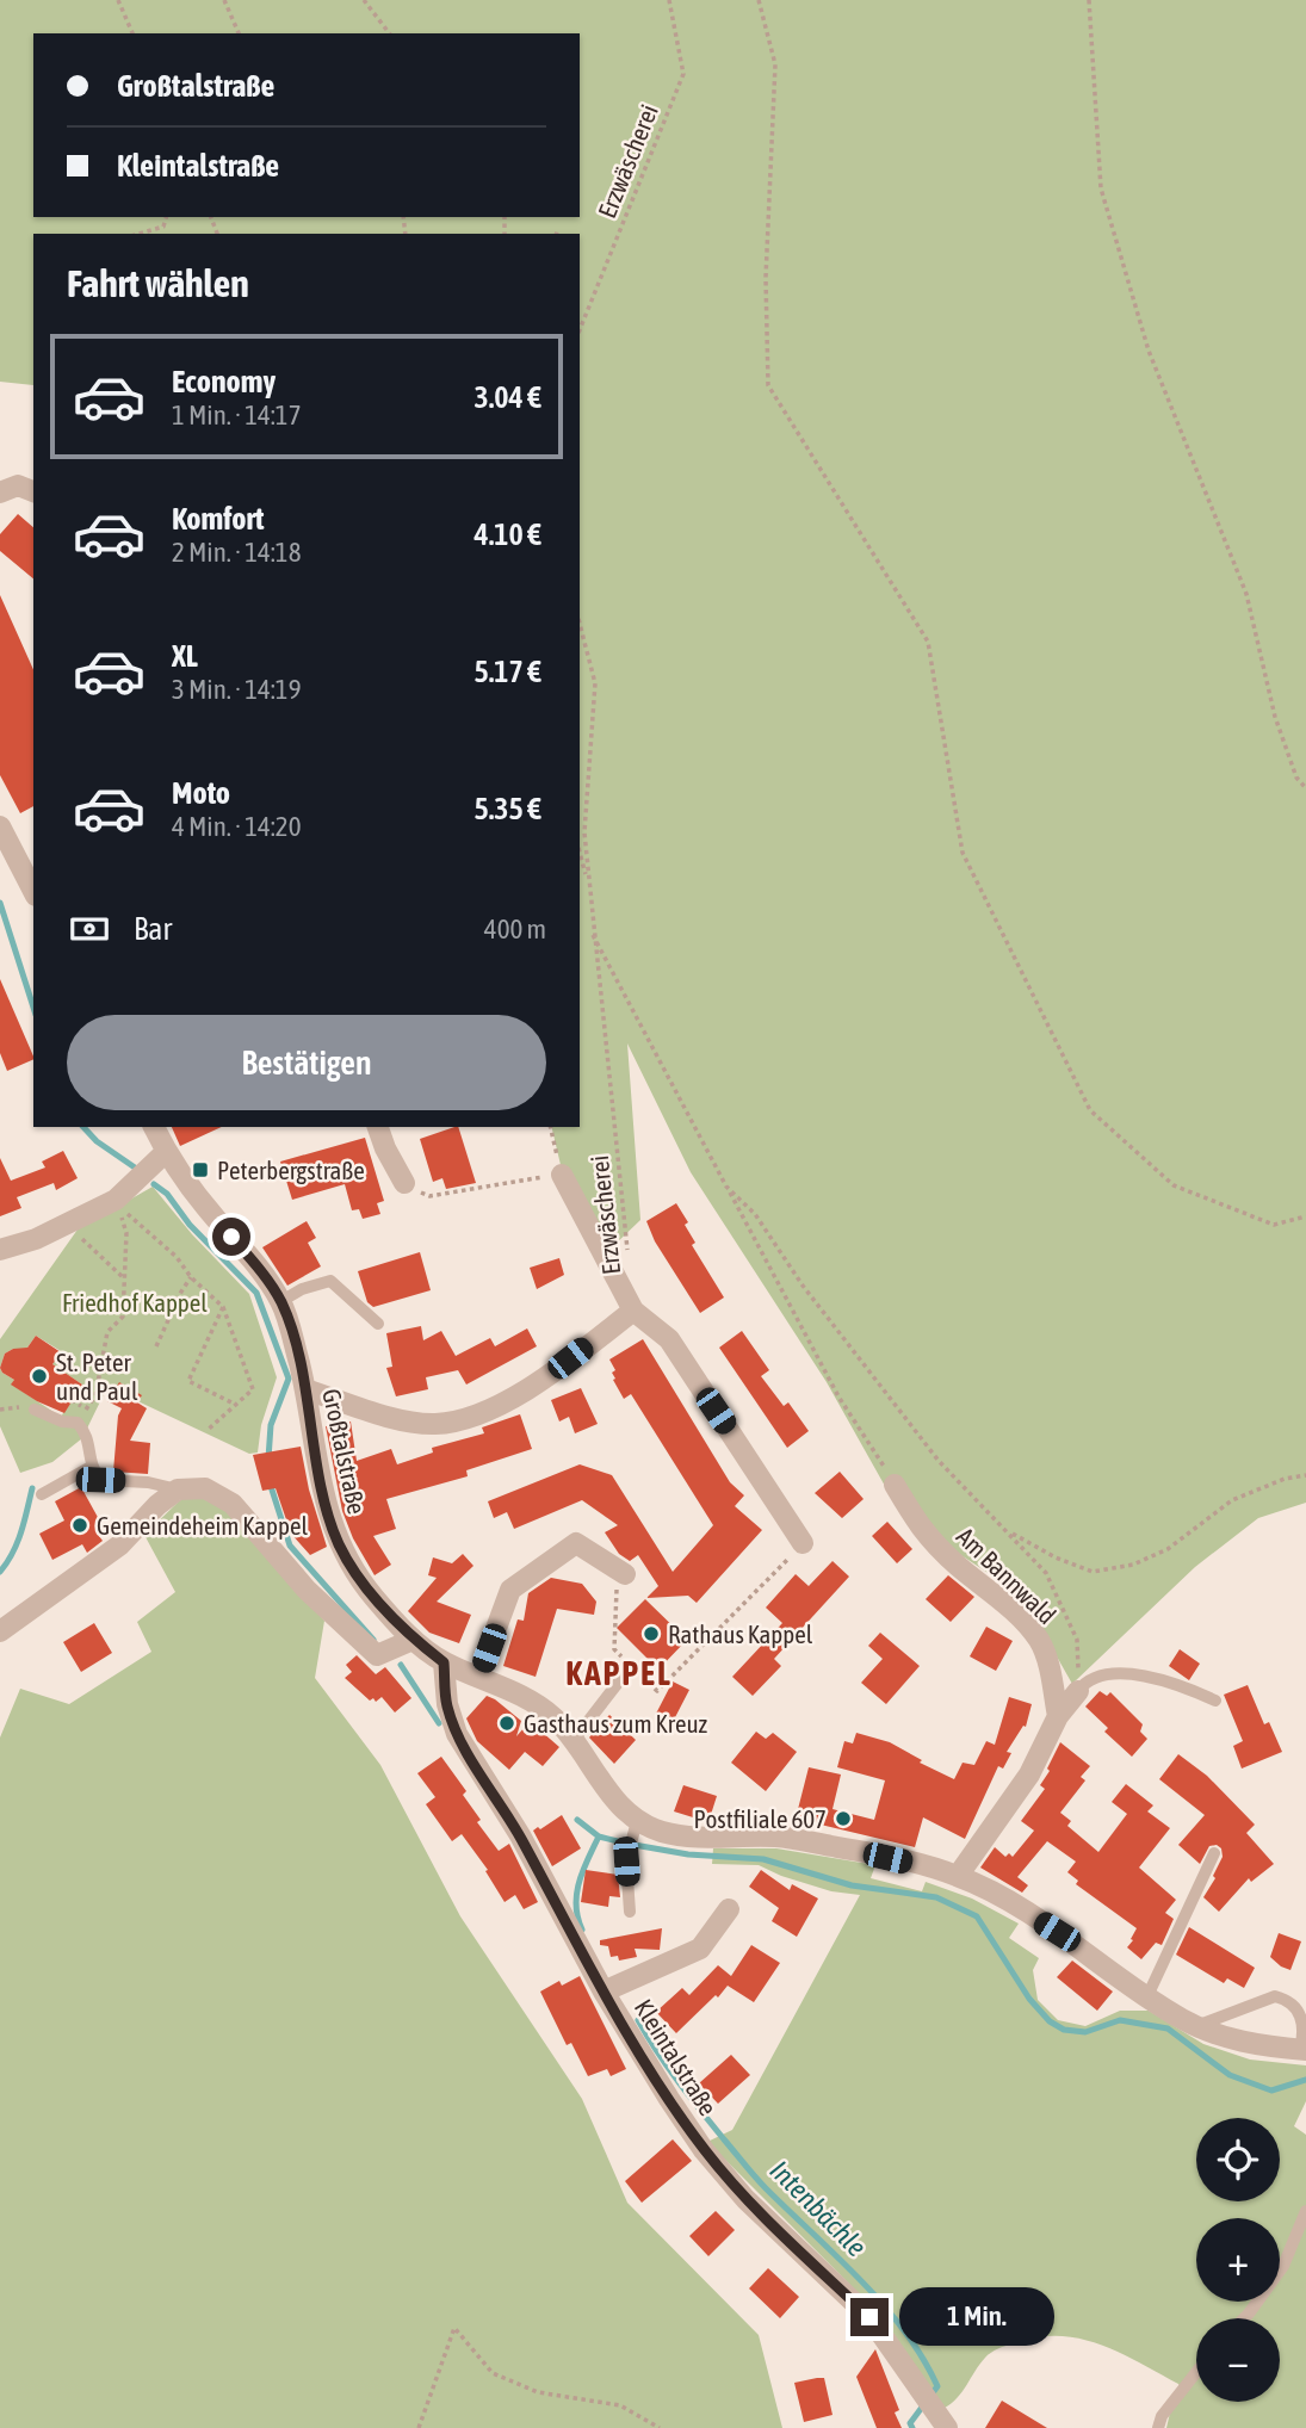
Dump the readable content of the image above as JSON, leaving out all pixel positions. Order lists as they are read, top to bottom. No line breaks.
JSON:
{"streets":{"street":["Großtalstraße","Am Bannwald","Kleintalstraße"],"path":["Erzwäscherei"]},"crossings":[["Großtalstraße","Kleintalstraße"]],"districts":["KAPPEL"],"water":["Intenbächle"],"parks":["Friedhof Kappel"],"places":{"transit":["Peterbergstraße"],"other":["St. Peter und Paul","Gemeindeheim Kappel","Rathaus Kappel","Gasthaus zum Kreuz","Postfiliale 607"]},"page":{"banner":["Großtalstraße","Kleintalstraße"],"heading":"Fahrt wählen","list":[{"name":"Economy","note":"1 Min. · 14:17","value":"3.04 €"},{"name":"Komfort","note":"2 Min. · 14:18","value":"4.10 €"},{"name":"XL","note":"3 Min. · 14:19","value":"5.17 €"},{"name":"Moto","note":"4 Min. · 14:20","value":"5.35 €"}],"pay":["Bar","400 m"],"buttons":"Bestätigen","map_buttons":["+","−"],"bubble":"1 Min."}}
